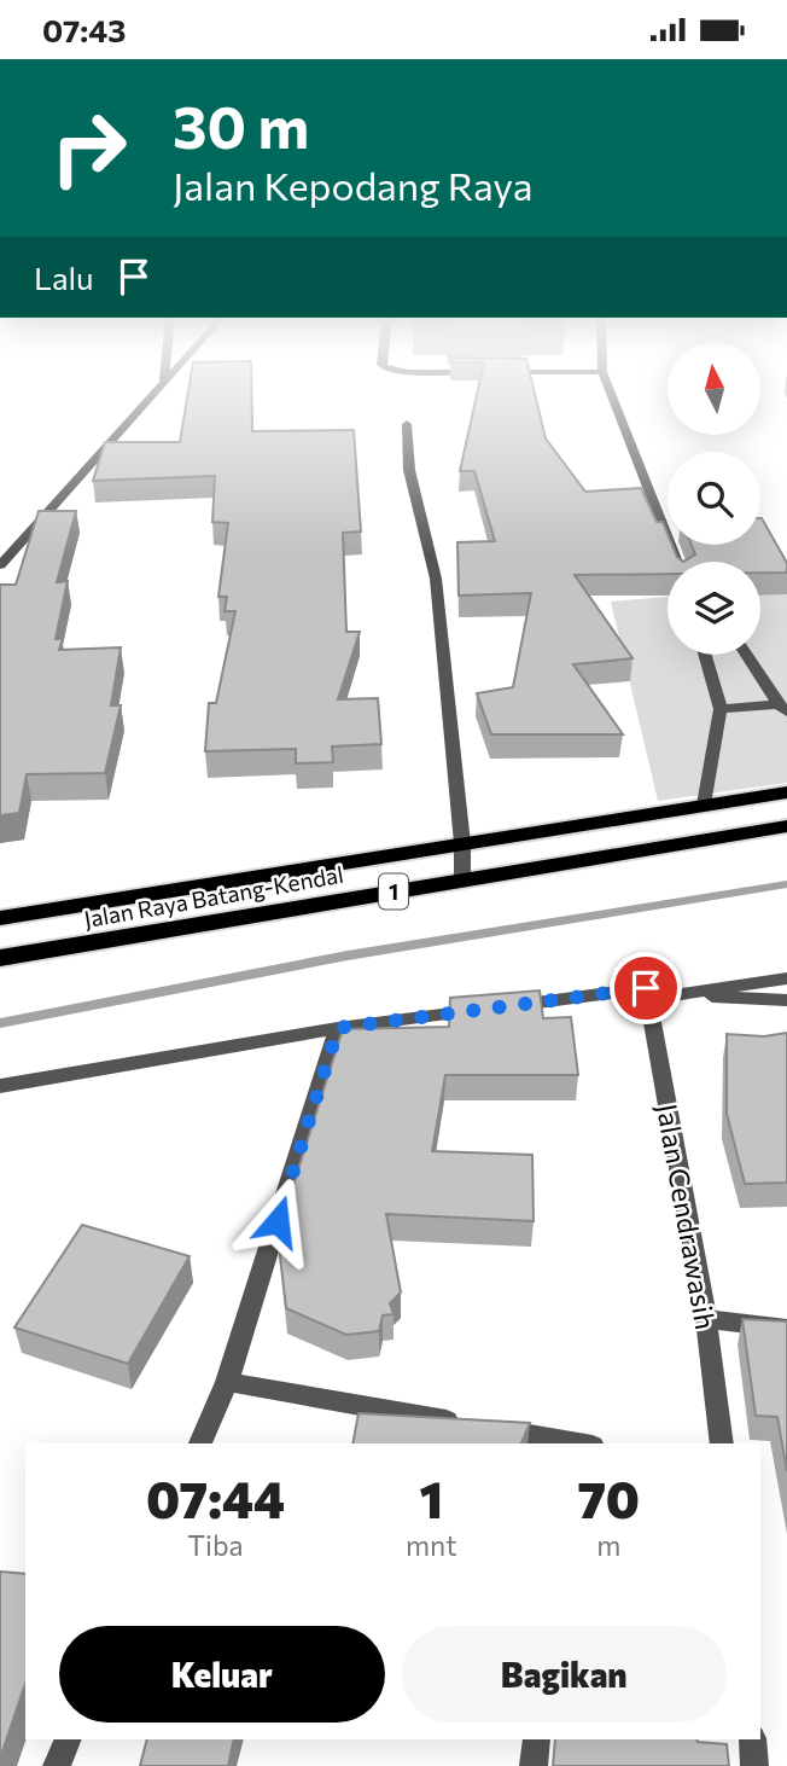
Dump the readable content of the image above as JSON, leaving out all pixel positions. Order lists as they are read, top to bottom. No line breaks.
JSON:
{"streets":{"highway":["1","Jalan Raya Batang-Kendal"],"street":["Jalan Cendrawasih"]},"north":"top","page":{"status":"07:43","turn":["30 m","Jalan Kepodang Raya"],"then":"Lalu","eta":["07:44","Tiba","1","mnt","70","m"],"buttons":["Keluar","Bagikan"]}}
